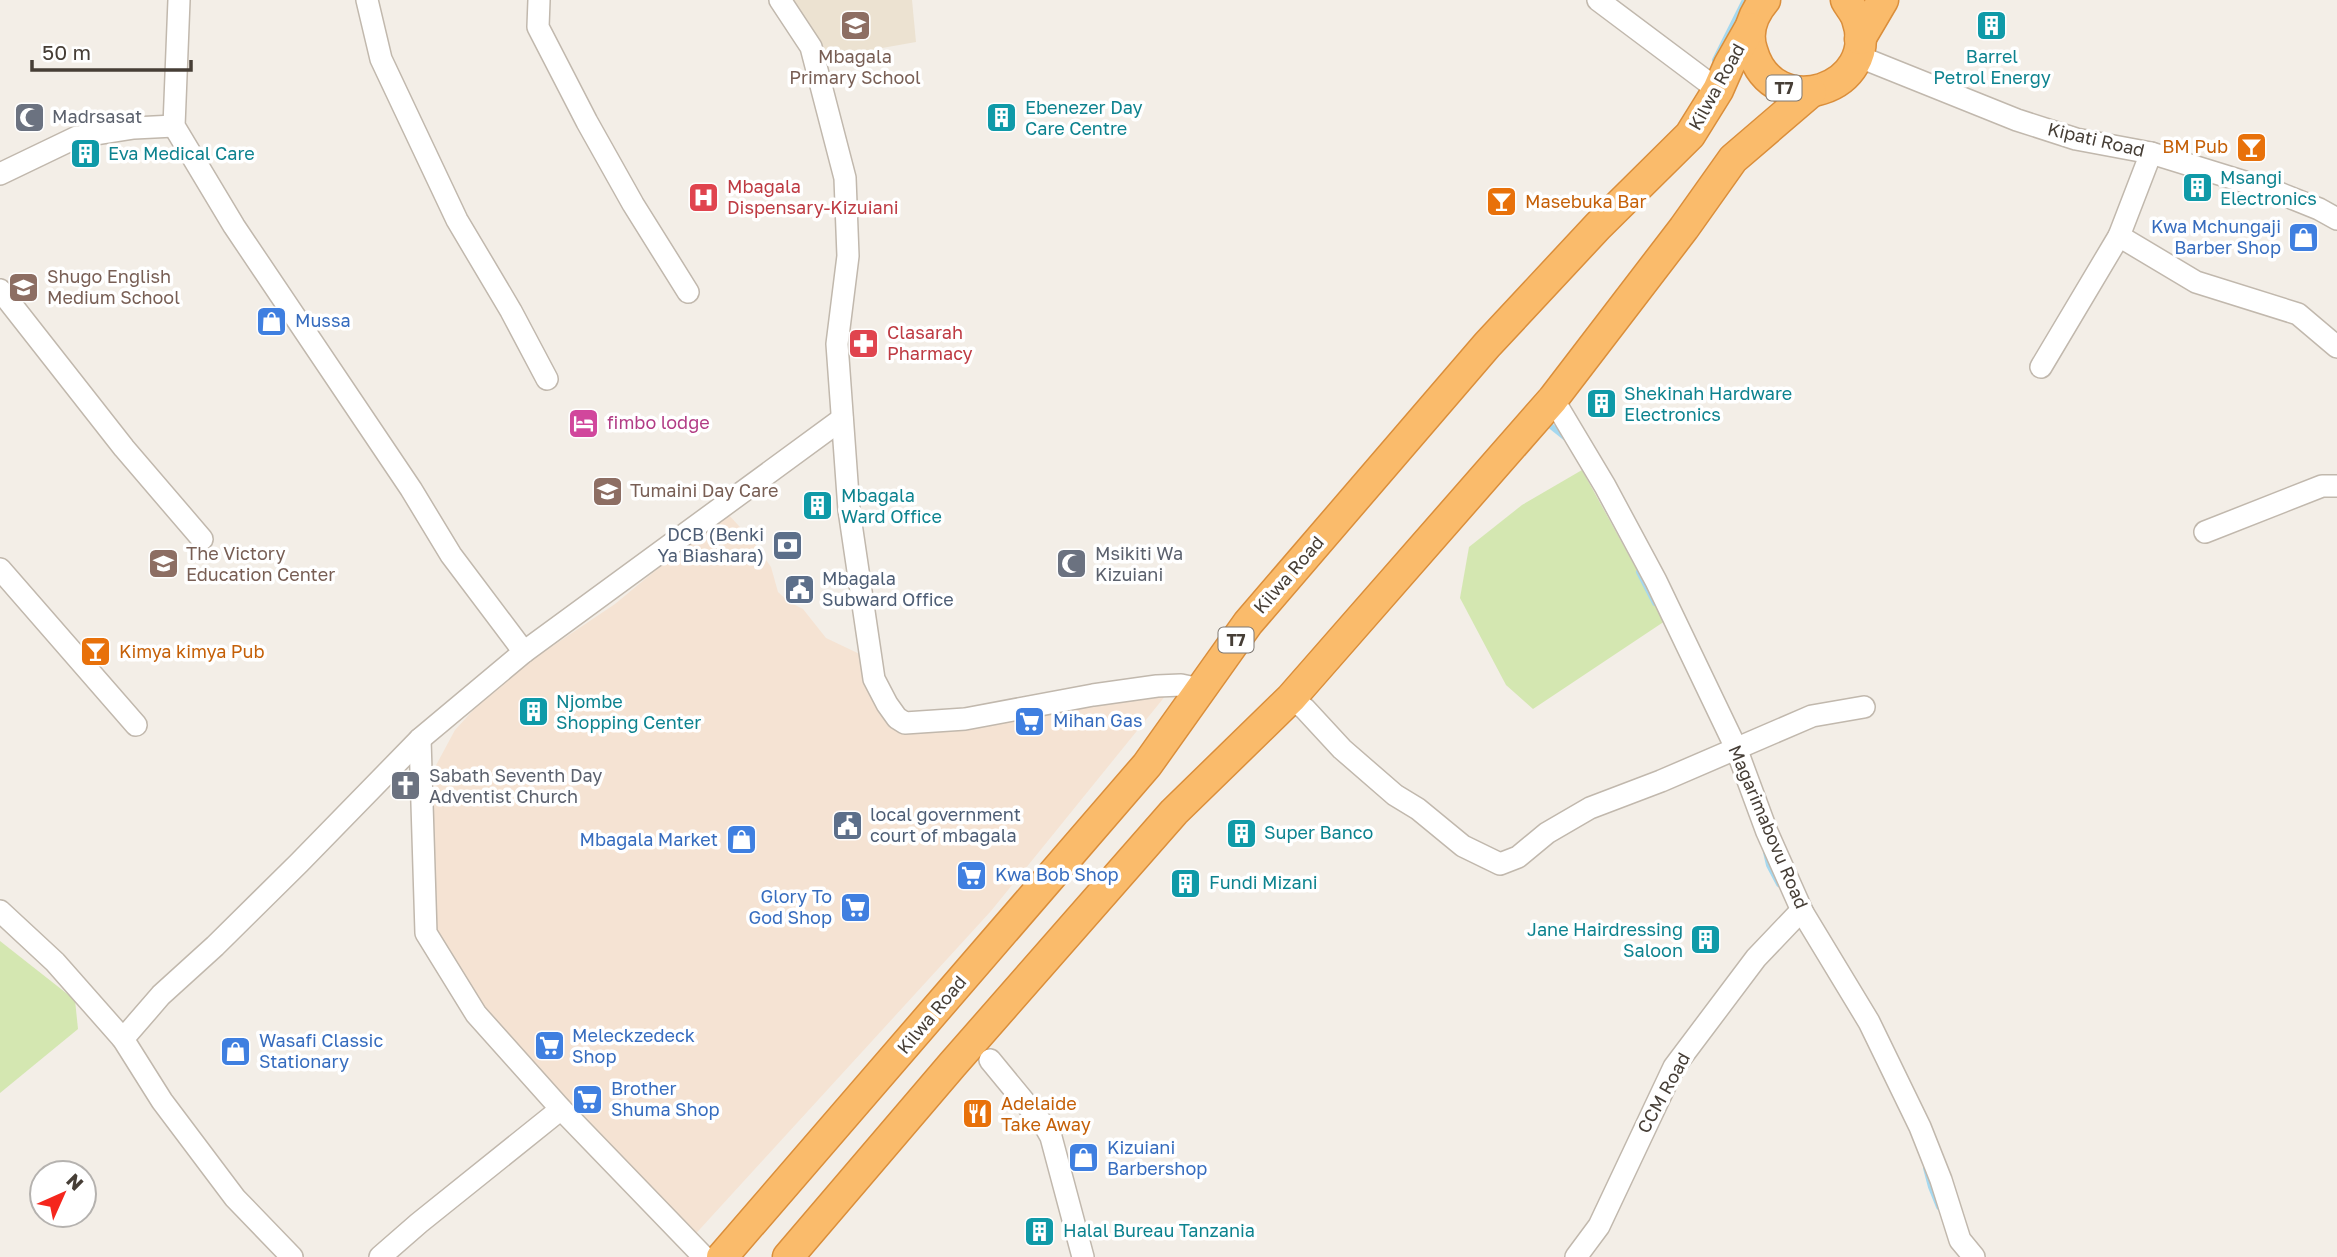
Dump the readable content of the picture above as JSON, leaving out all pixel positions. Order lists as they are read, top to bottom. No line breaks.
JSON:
{"streets":{"highway":["Kilwa Road","T7"],"street":["Kipati Road","Magarimabovu Road","CCM Road"]},"crossings":[["Kilwa Road","T7"],["T7","Kipati Road"],["T7","Magarimabovu Road"],["Magarimabovu Road","CCM Road"]],"places":{"school or university":["Mbagala Primary School","Shugo English Medium School","Tumaini Day Care","The Victory Education Center"],"building":["Barrel Petrol Energy","Ebenezer Day Care Centre","Eva Medical Care","Msangi Electronics","Shekinah Hardware Electronics","Mbagala Ward Office","Njombe Shopping Center","Super Banco","Fundi Mizani","Jane Hairdressing Saloon","Halal Bureau Tanzania"],"mosque":["Madrsasat","Msikiti Wa Kizuiani"],"bar":["BM Pub","Masebuka Bar","Kimya kimya Pub"],"hospital":["Mbagala Dispensary-Kizuiani"],"shop":["Kwa Mchungaji Barber Shop","Mussa","Mbagala Market","Wasafi Classic Stationary","Kizuiani Barbershop"],"pharmacy":["Clasarah Pharmacy"],"hotel":["fimbo lodge"],"bank":["DCB (Benki Ya Biashara)"],"public building":["Mbagala Subward Office","local government court of mbagala"],"supermarket":["Mihan Gas","Kwa Bob Shop","Glory To God Shop","Meleckzedeck Shop","Brother Shuma Shop"],"church":["Sabath Seventh Day Adventist Church"],"restaurant":["Adelaide Take Away"]},"scale_bar":"50 m","north":"top right"}
